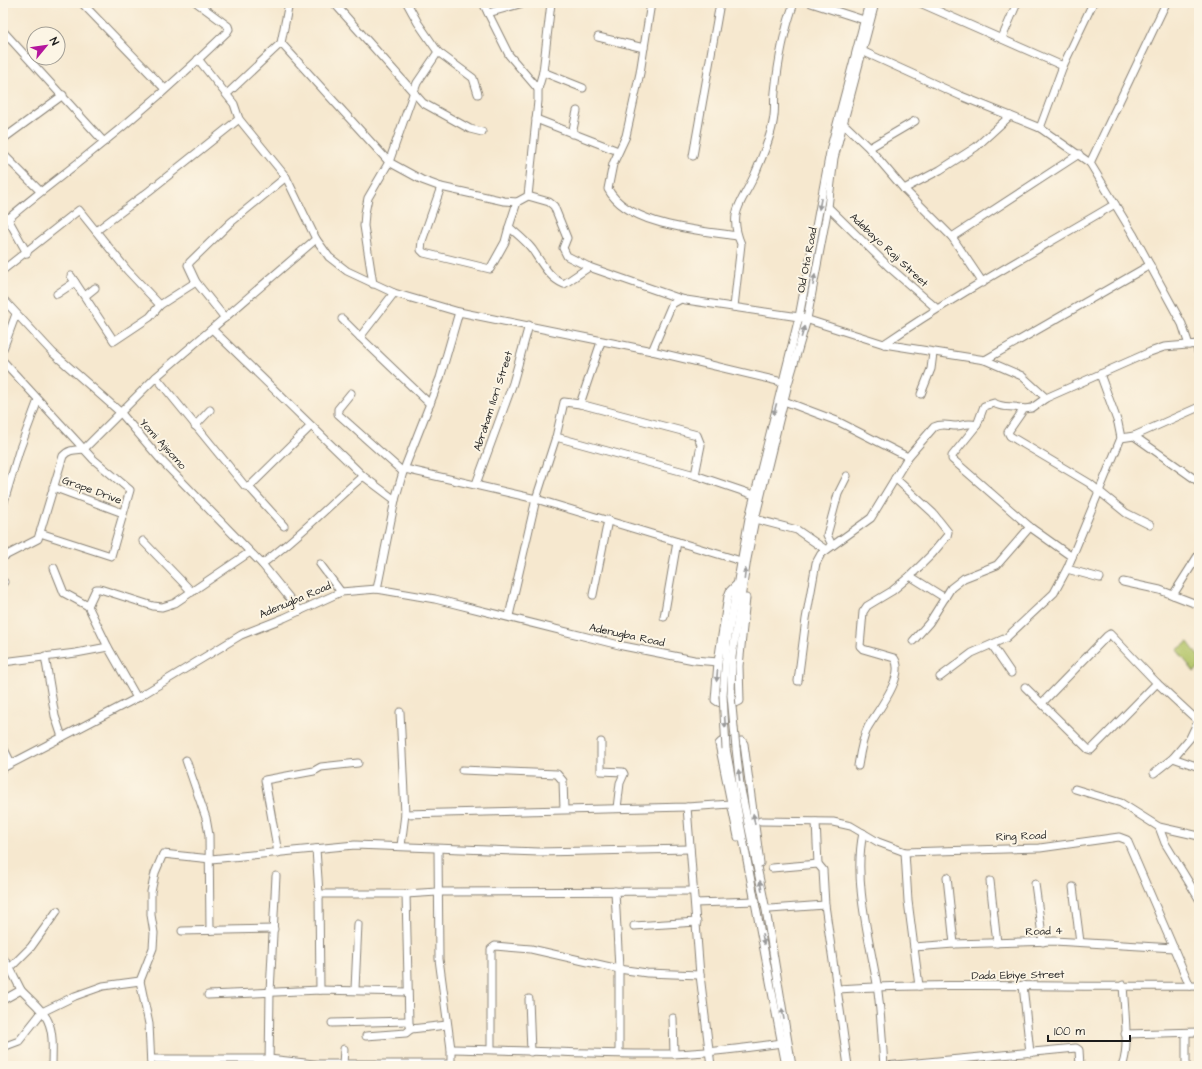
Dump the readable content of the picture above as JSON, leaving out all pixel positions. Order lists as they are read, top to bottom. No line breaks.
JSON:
{"streets":{"street":["Adebayo Raji Street","Old Ota Road","Abraham Ilori Street","Yomi Ajisomo","Grape Drive","Adenugba Road","Ring Road","Road 4","Dada Ebiye Street"]},"crossings":[["Adebayo Raji Street","Old Ota Road"],["Yomi Ajisomo","Adenugba Road"],["Ring Road","Road 4"],["Ring Road","Dada Ebiye Street"]],"scale_bar":"100 m","north":"top right"}
